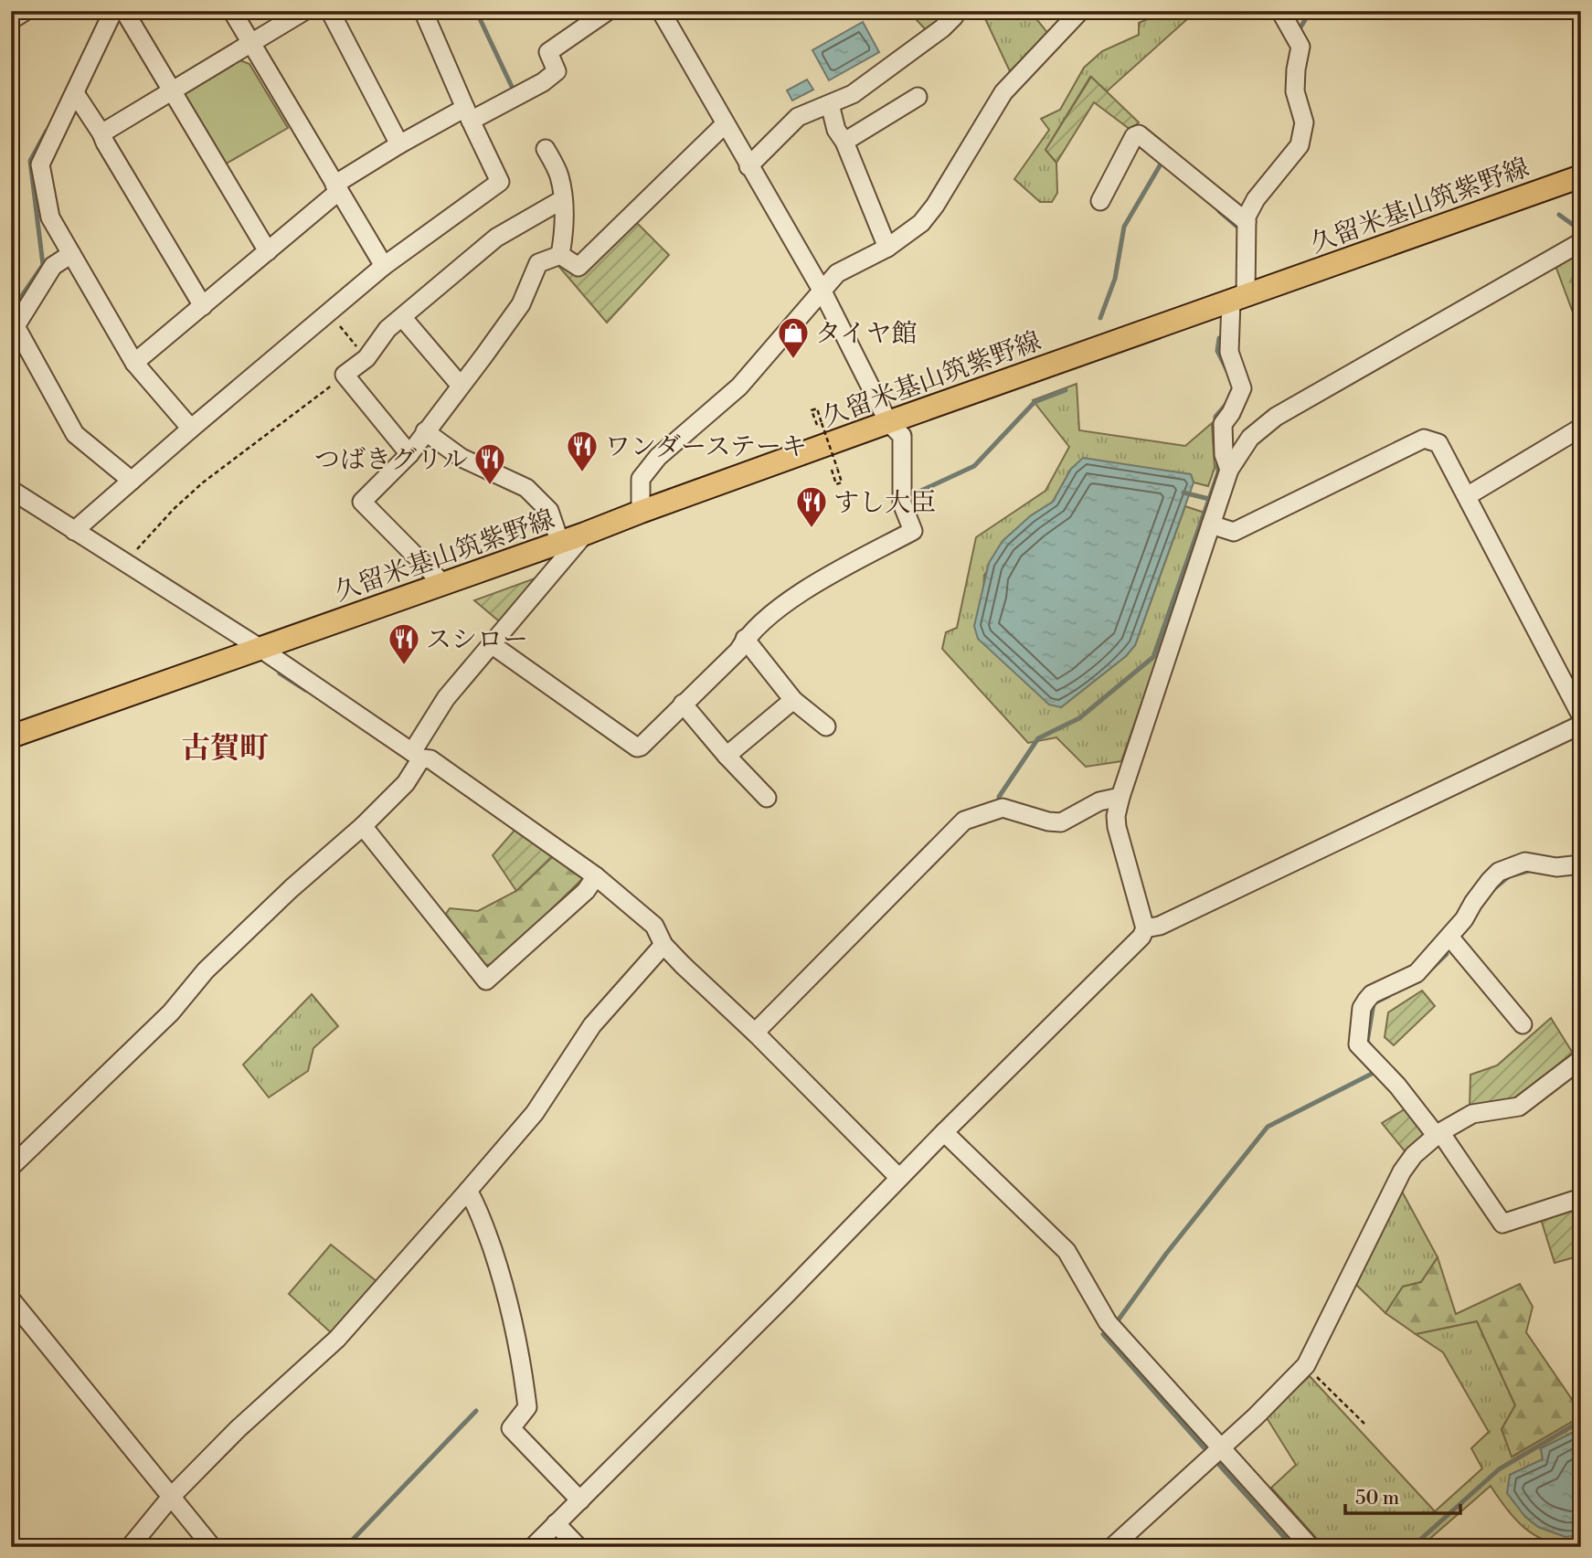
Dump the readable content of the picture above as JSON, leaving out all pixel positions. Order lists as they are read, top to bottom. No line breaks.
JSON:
{"streets":{"main road":["久留米基山筑紫野線"]},"districts":["古賀町"],"places":{"shop":["タイヤ館"],"restaurant":["ワンダーステーキ","つばきグリル","すし大臣","スシロー"]},"scale_bar":"50 m"}
